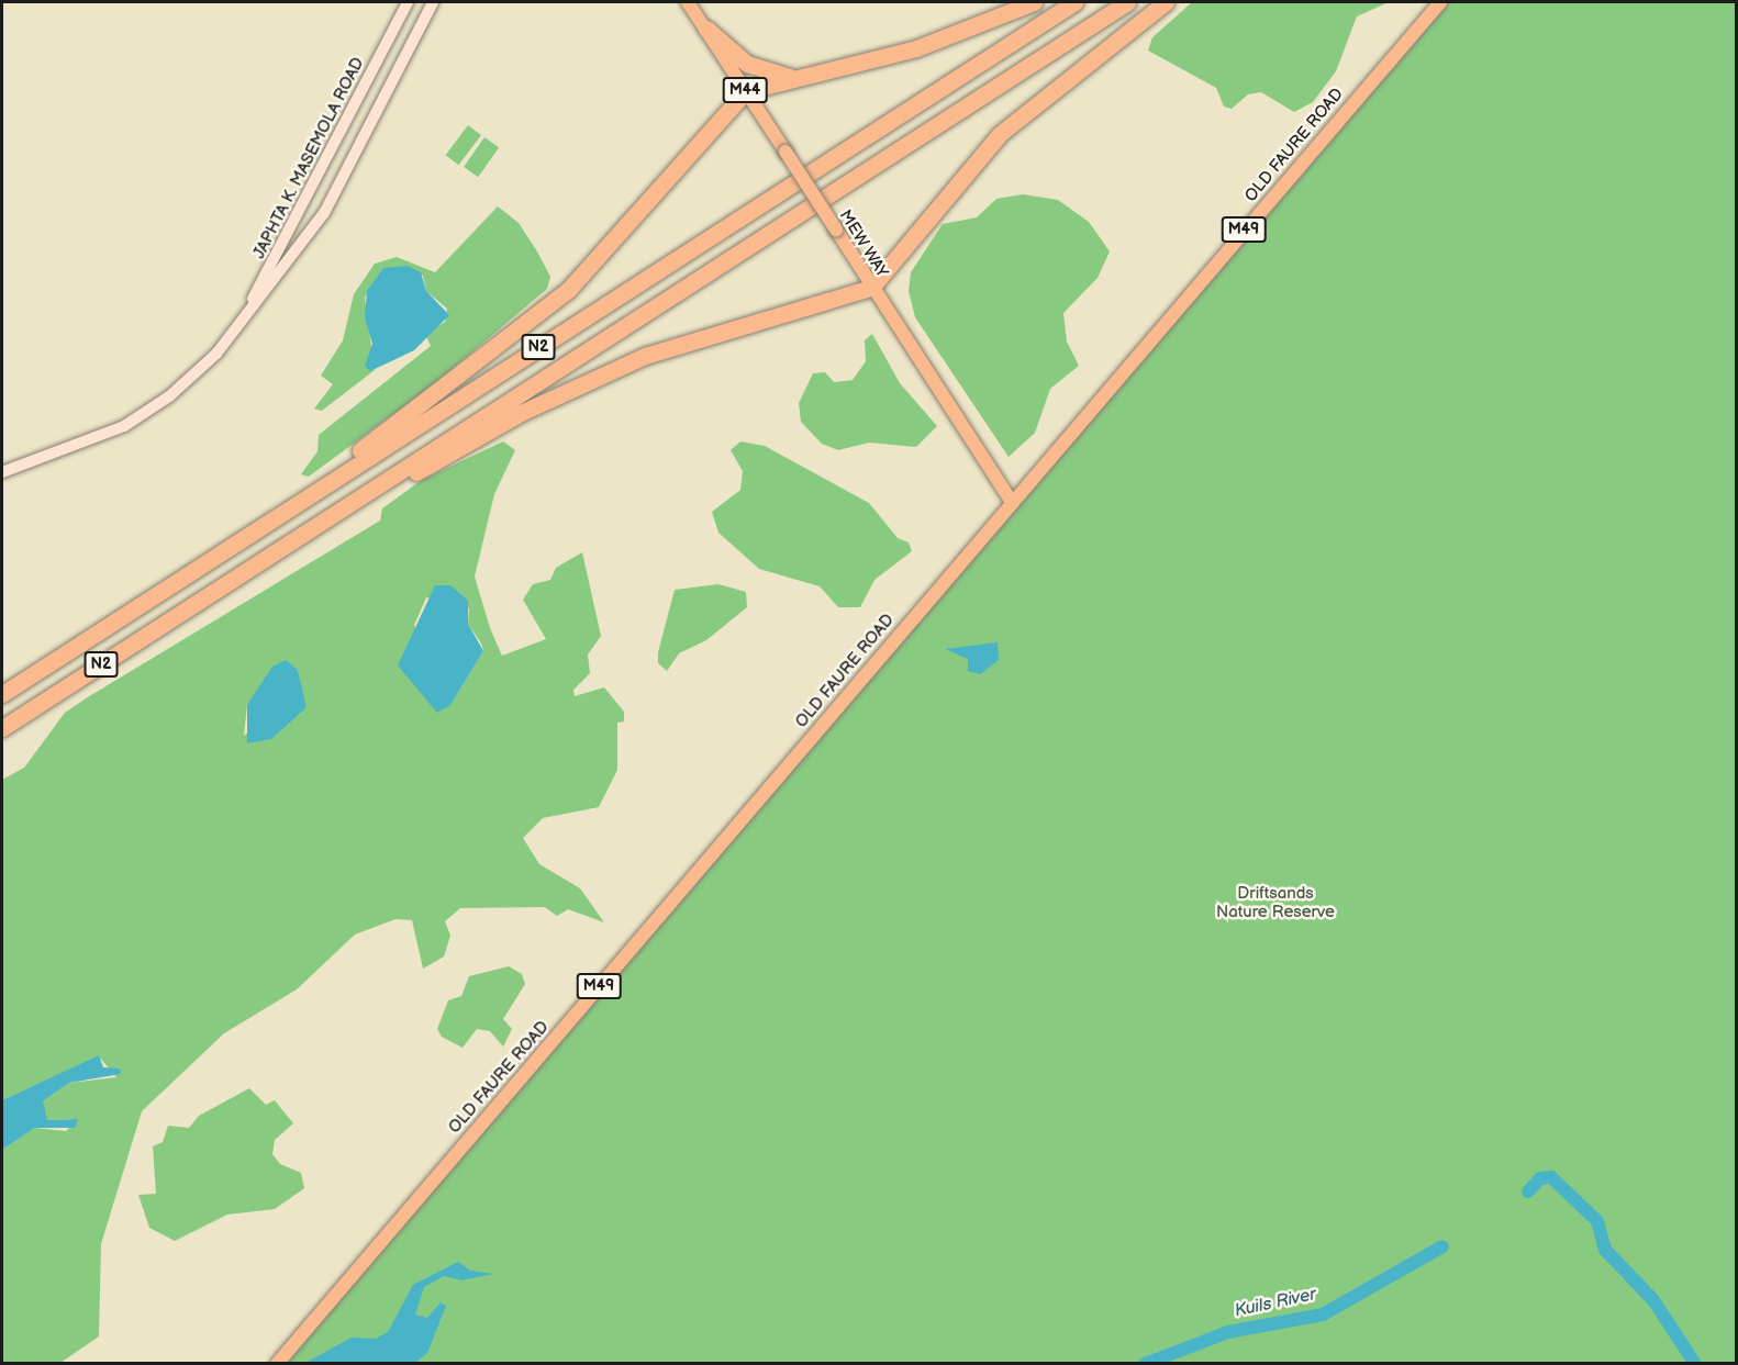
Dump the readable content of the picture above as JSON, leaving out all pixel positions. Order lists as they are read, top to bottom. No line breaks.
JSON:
{"streets":{"highway":["N2"],"main road":["M44","OLD FAURE ROAD","JAPHTA K. MASEMOLA ROAD","M49","MEW WAY"]},"crossings":[["OLD FAURE ROAD","MEW WAY"]],"water":["Kuils River"],"parks":["Driftsands Nature Reserve"]}
